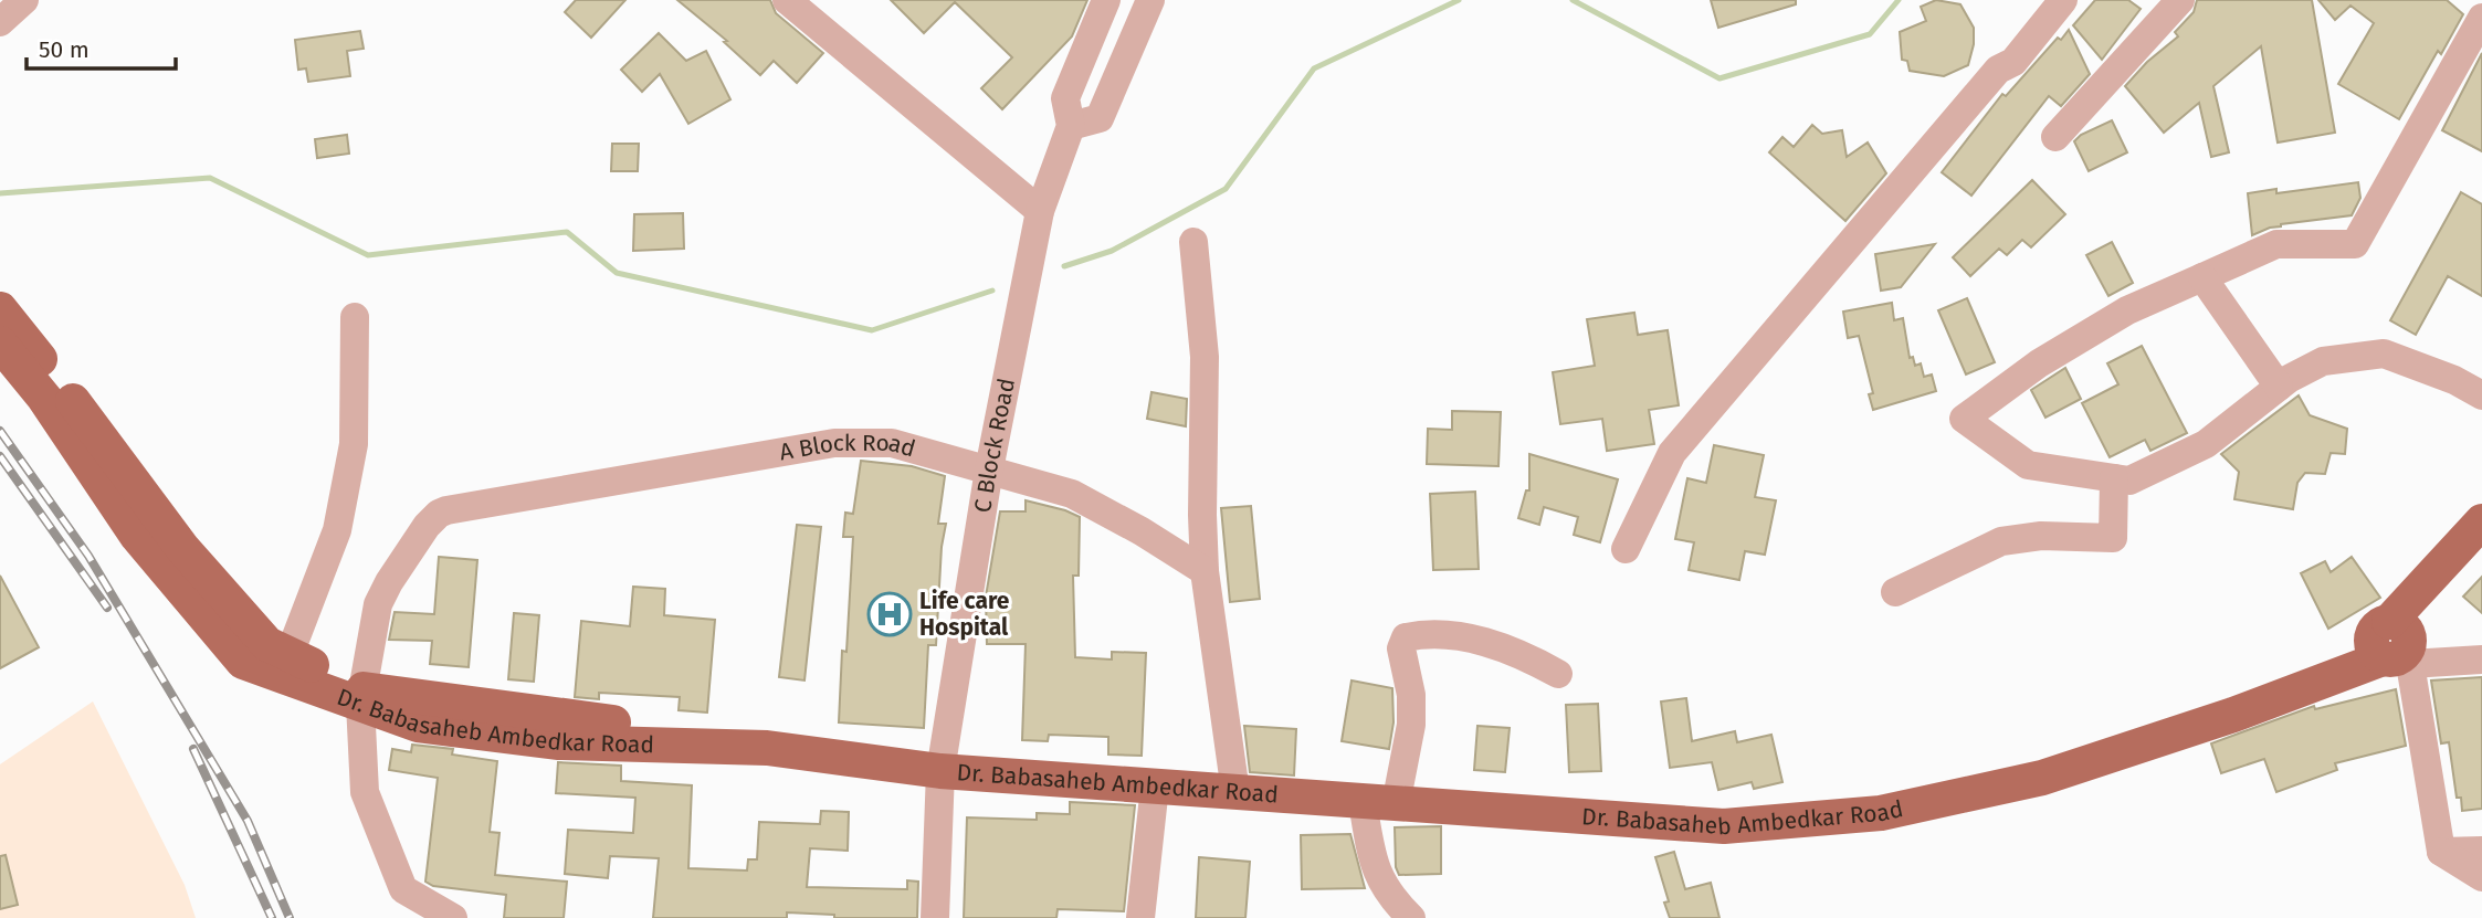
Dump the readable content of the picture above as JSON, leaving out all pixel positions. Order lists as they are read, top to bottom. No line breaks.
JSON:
{"streets":{"main road":["Dr. Babasaheb Ambedkar Road"],"street":["C Block Road","A Block Road"]},"crossings":[["C Block Road","A Block Road"],["C Block Road","Dr. Babasaheb Ambedkar Road"],["A Block Road","Dr. Babasaheb Ambedkar Road"]],"places":{"hospital":["Life care Hospital"]},"scale_bar":"50 m"}
